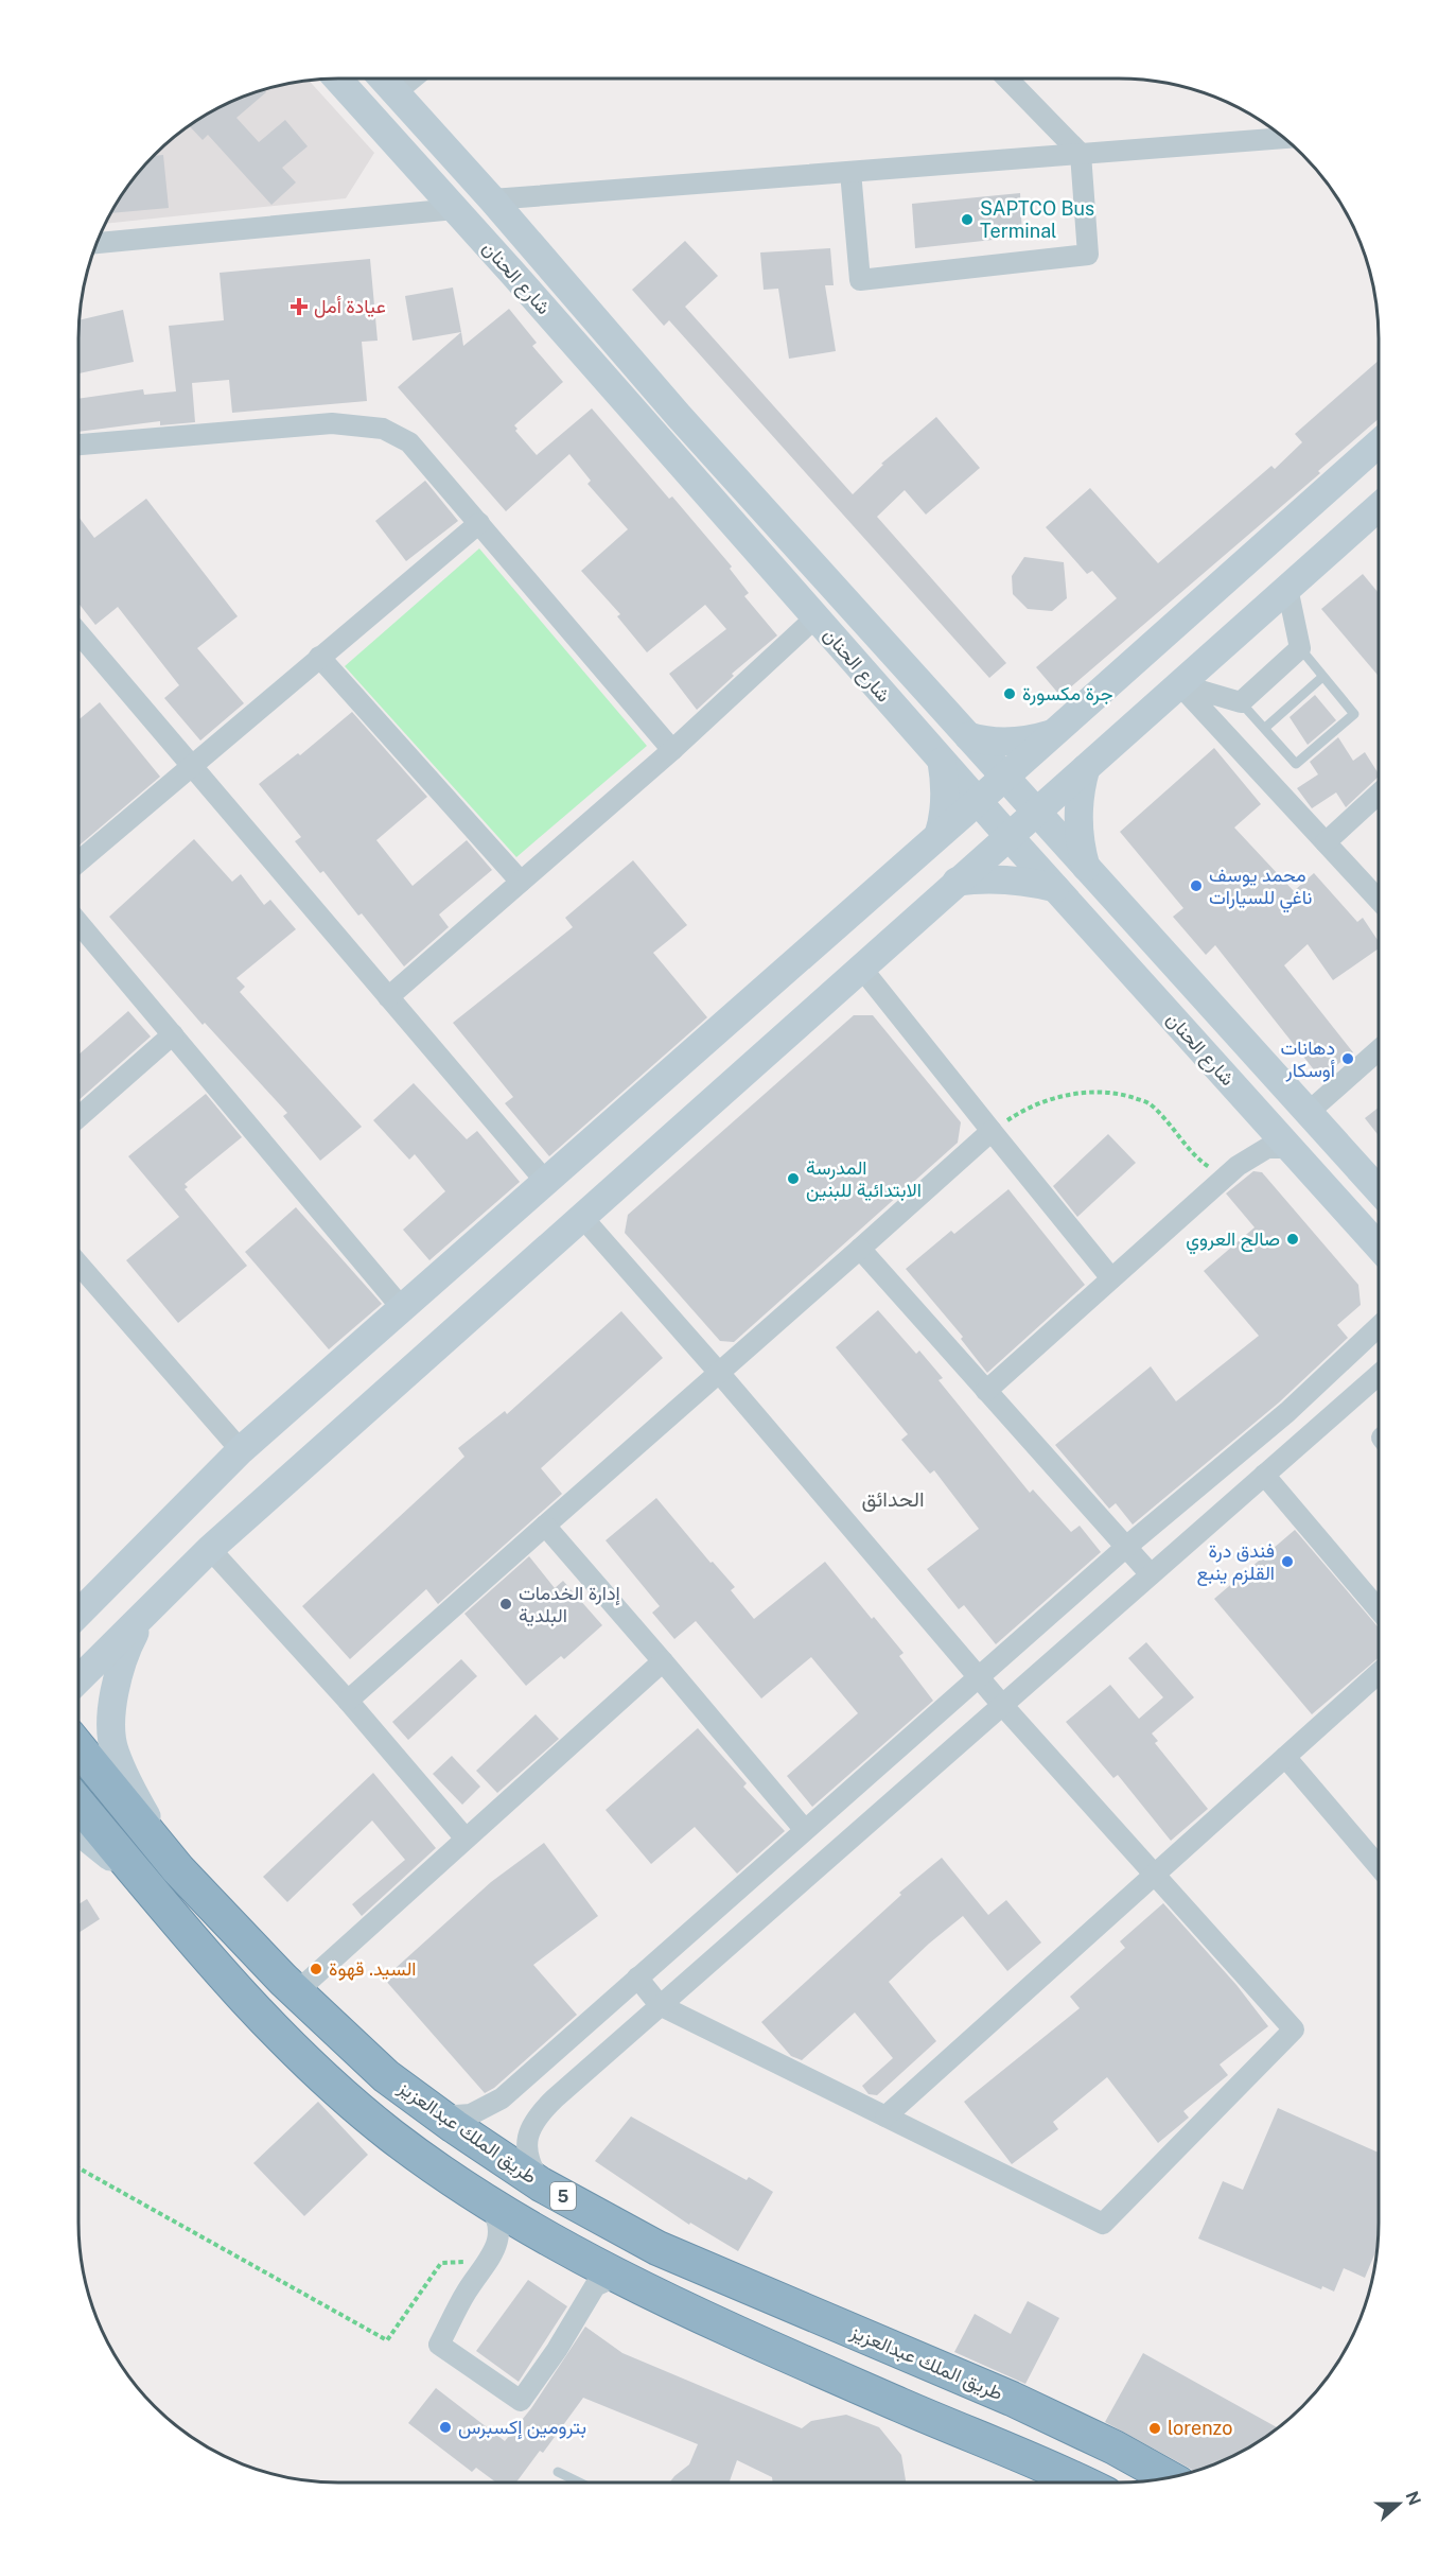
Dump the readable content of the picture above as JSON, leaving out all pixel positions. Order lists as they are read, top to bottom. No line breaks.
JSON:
{"streets":{"highway":["طريق الملك عبدالعزيز","5"],"main road":["شارع الحنان"]},"districts":["الحدائق"],"places":{"other":["SAPTCO Bus Terminal","جرة مكسورة","محمد يوسف ناغي للسيارات","دهانات أوسكار","المدرسة الابتدائية للبنين","صالح العروي","فندق درة القلزم ينبع","إدارة الخدمات البلدية","السيد. قهوة","بترومين إكسبرس","lorenzo"],"health":["عيادة أمل"]},"north":"right"}
